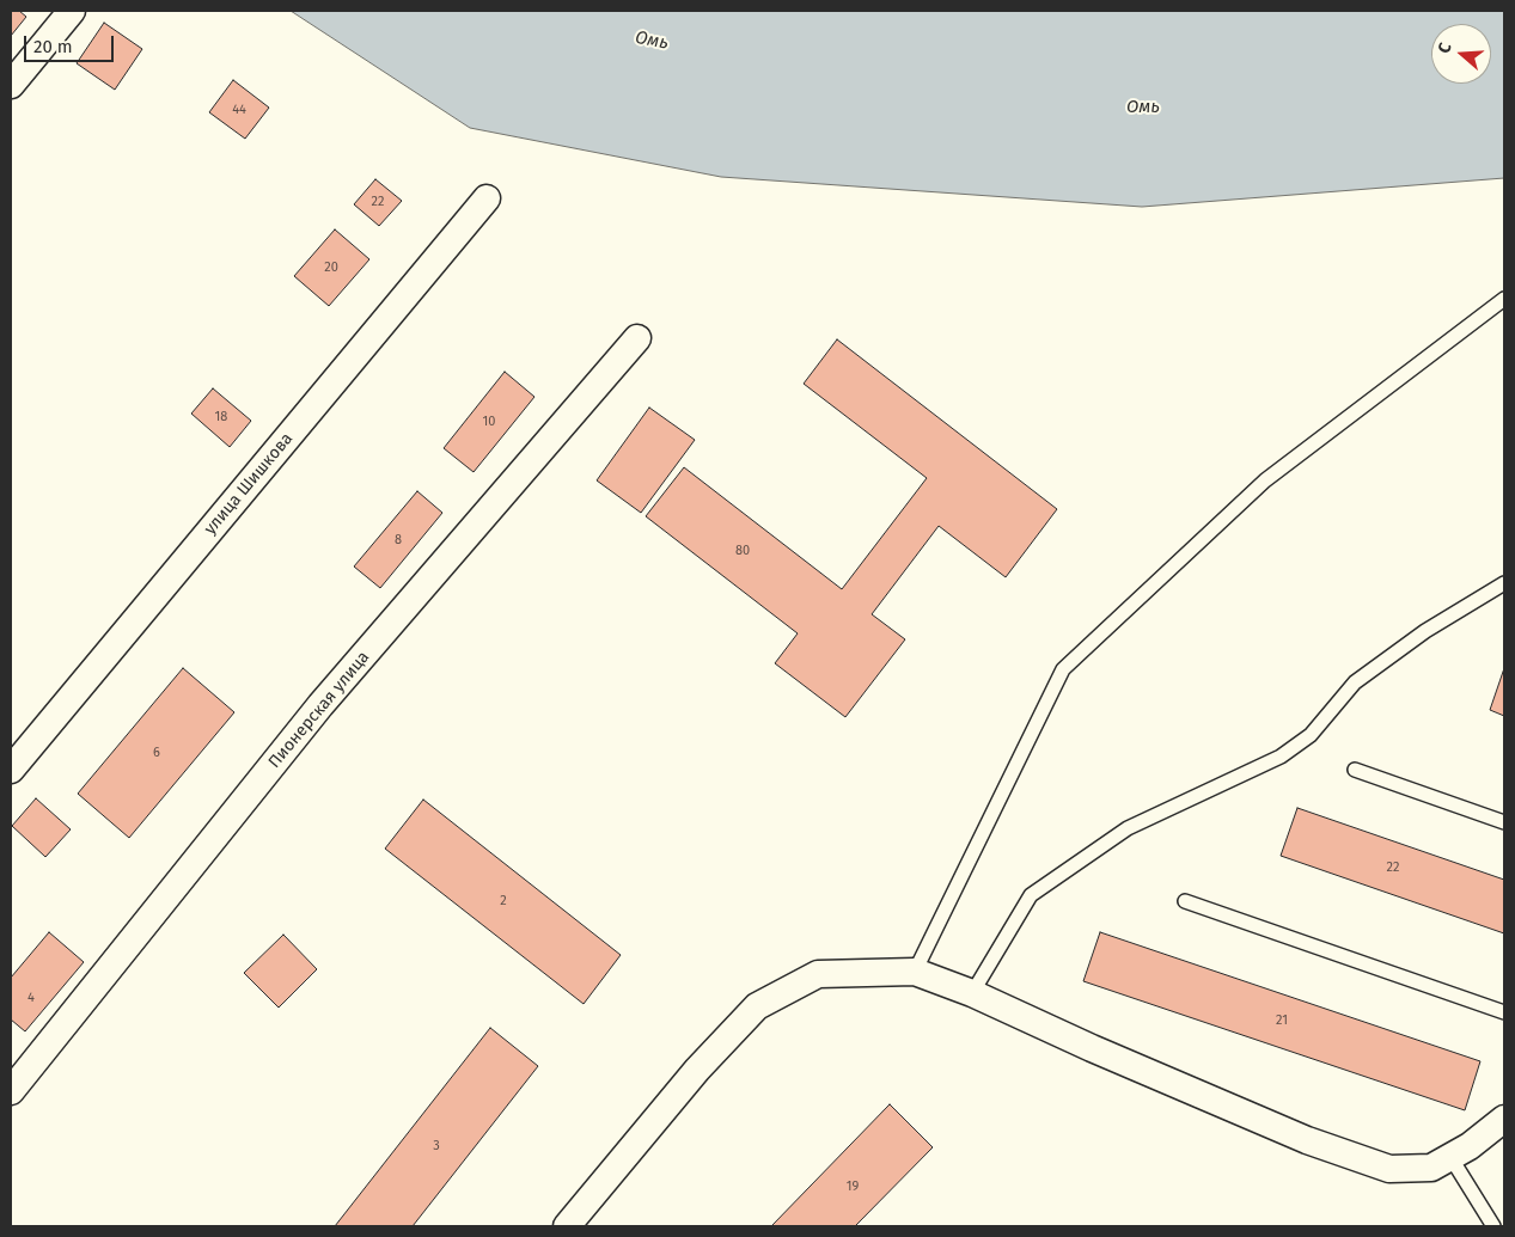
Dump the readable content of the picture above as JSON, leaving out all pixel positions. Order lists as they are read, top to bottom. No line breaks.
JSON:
{"streets":{"street":["улица Шишкова","Пионерская улица"]},"water":["Омь"],"house_numbers":["44","22","20","18","10","8","80","6","22","2","4","21","3","19"],"scale_bar":"20 m","north":"left"}
